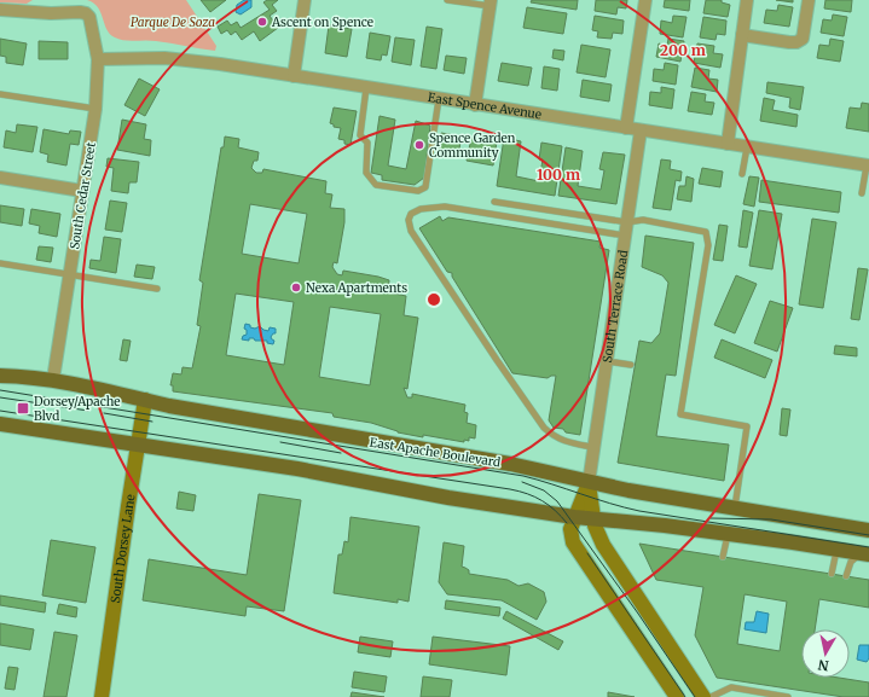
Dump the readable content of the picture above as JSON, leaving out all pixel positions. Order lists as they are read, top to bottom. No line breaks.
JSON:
{"streets":{"main road":["East Apache Boulevard"],"street":["East Spence Avenue","South Cedar Street","South Terrace Road","South Dorsey Lane"]},"crossings":[["East Spence Avenue","South Cedar Street"],["East Spence Avenue","South Terrace Road"],["South Cedar Street","East Apache Boulevard"],["South Terrace Road","East Apache Boulevard"],["East Apache Boulevard","South Dorsey Lane"]],"parks":["Parque De Soza"],"places":{"other":["Ascent on Spence","Spence Garden Community","Nexa Apartments"],"transit":["Dorsey/Apache Blvd"]},"north":"bottom","rings":["200 m","100 m"]}
